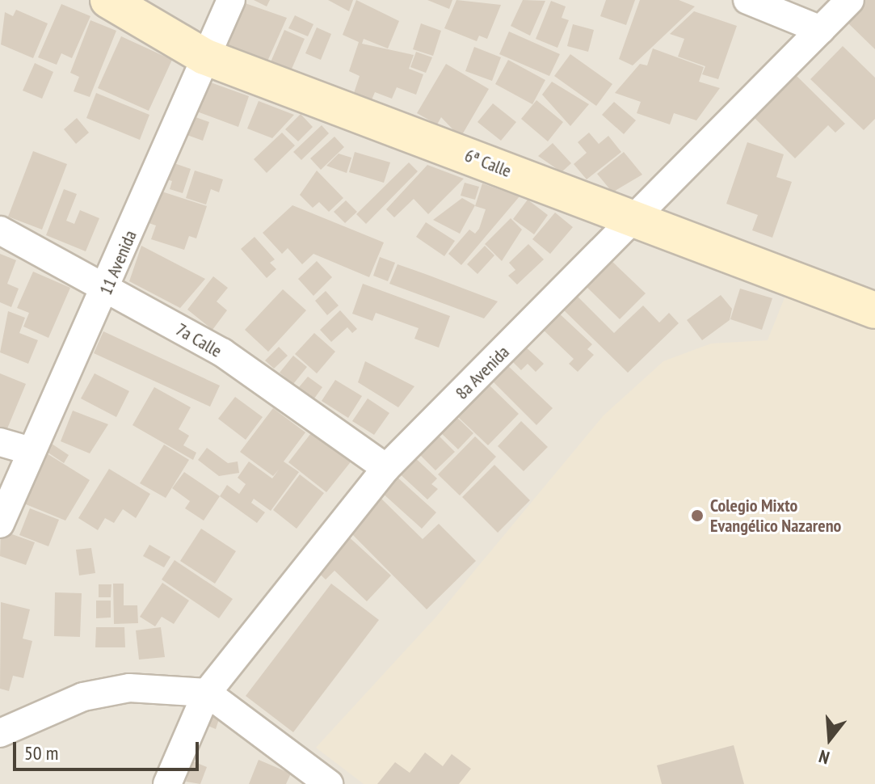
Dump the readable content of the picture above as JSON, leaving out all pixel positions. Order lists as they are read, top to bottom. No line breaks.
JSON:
{"streets":{"main road":["6ª Calle"],"street":["11 Avenida","7a Calle","8a Avenida"]},"crossings":[["6ª Calle","11 Avenida"],["6ª Calle","8a Avenida"],["11 Avenida","7a Calle"],["7a Calle","8a Avenida"]],"places":["Colegio Mixto Evangélico Nazareno"],"scale_bar":"50 m","north":"bottom"}
